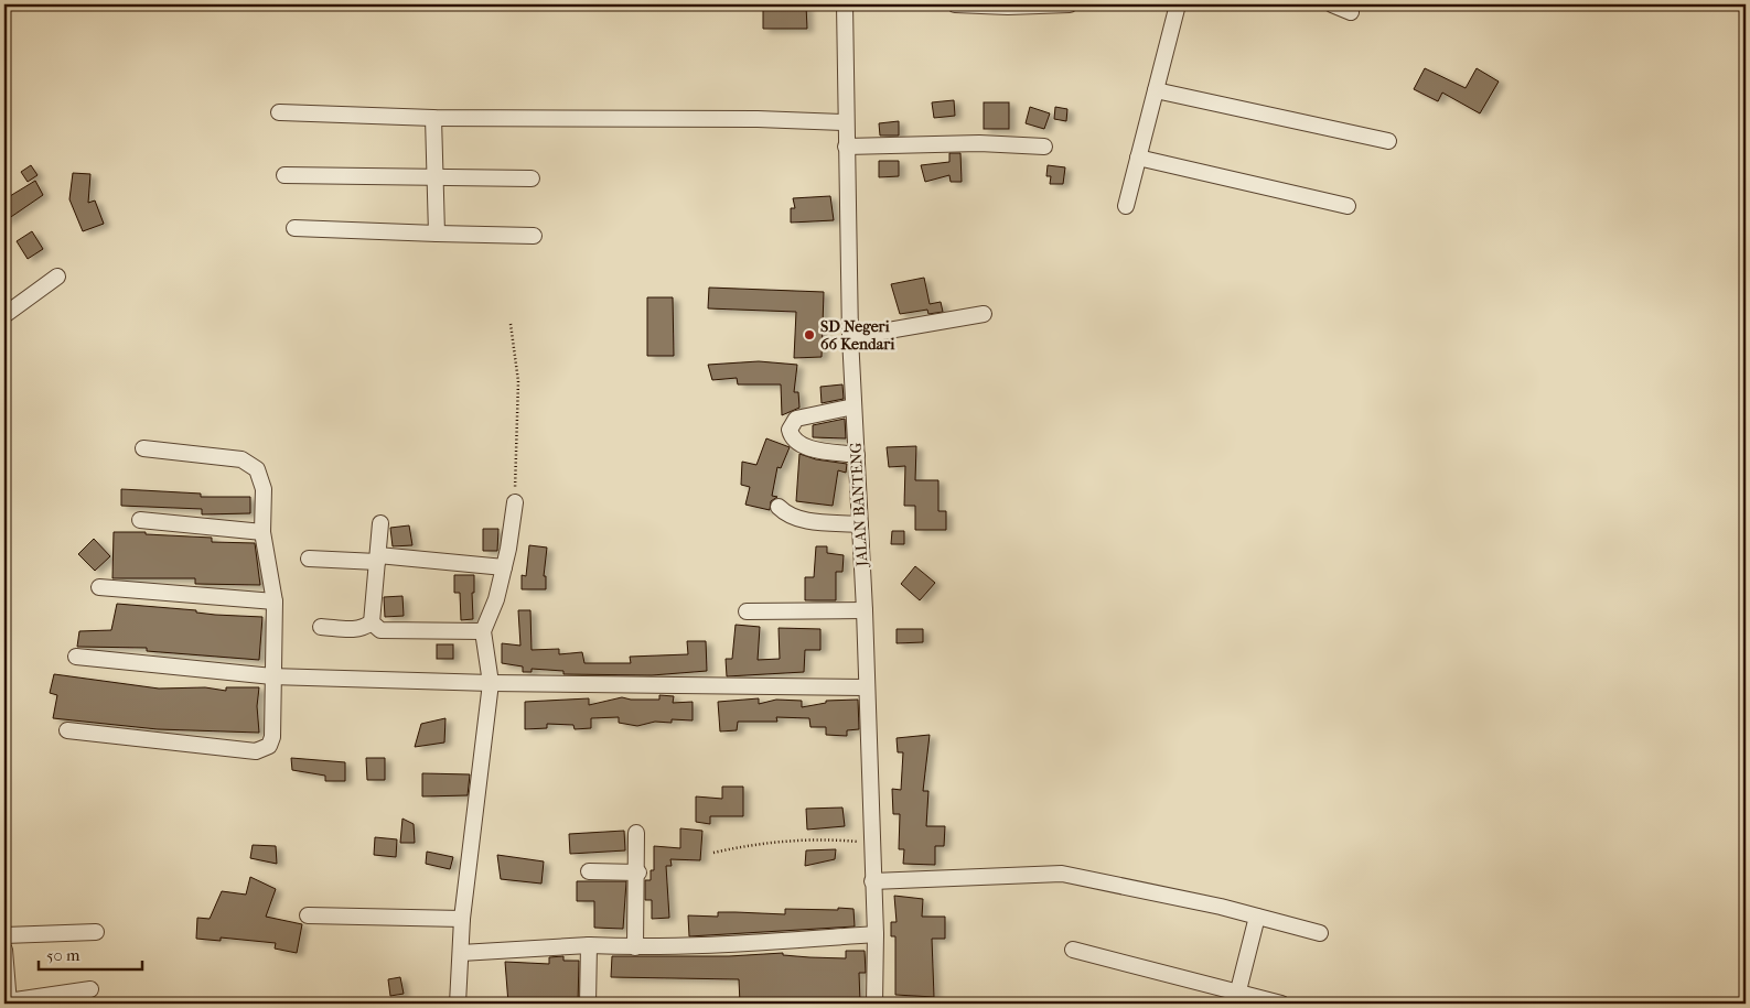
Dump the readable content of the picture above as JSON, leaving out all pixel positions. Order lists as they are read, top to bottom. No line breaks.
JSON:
{"streets":{"street":["JALAN BANTENG"]},"places":["SD Negeri 66 Kendari"],"scale_bar":"50 m"}
